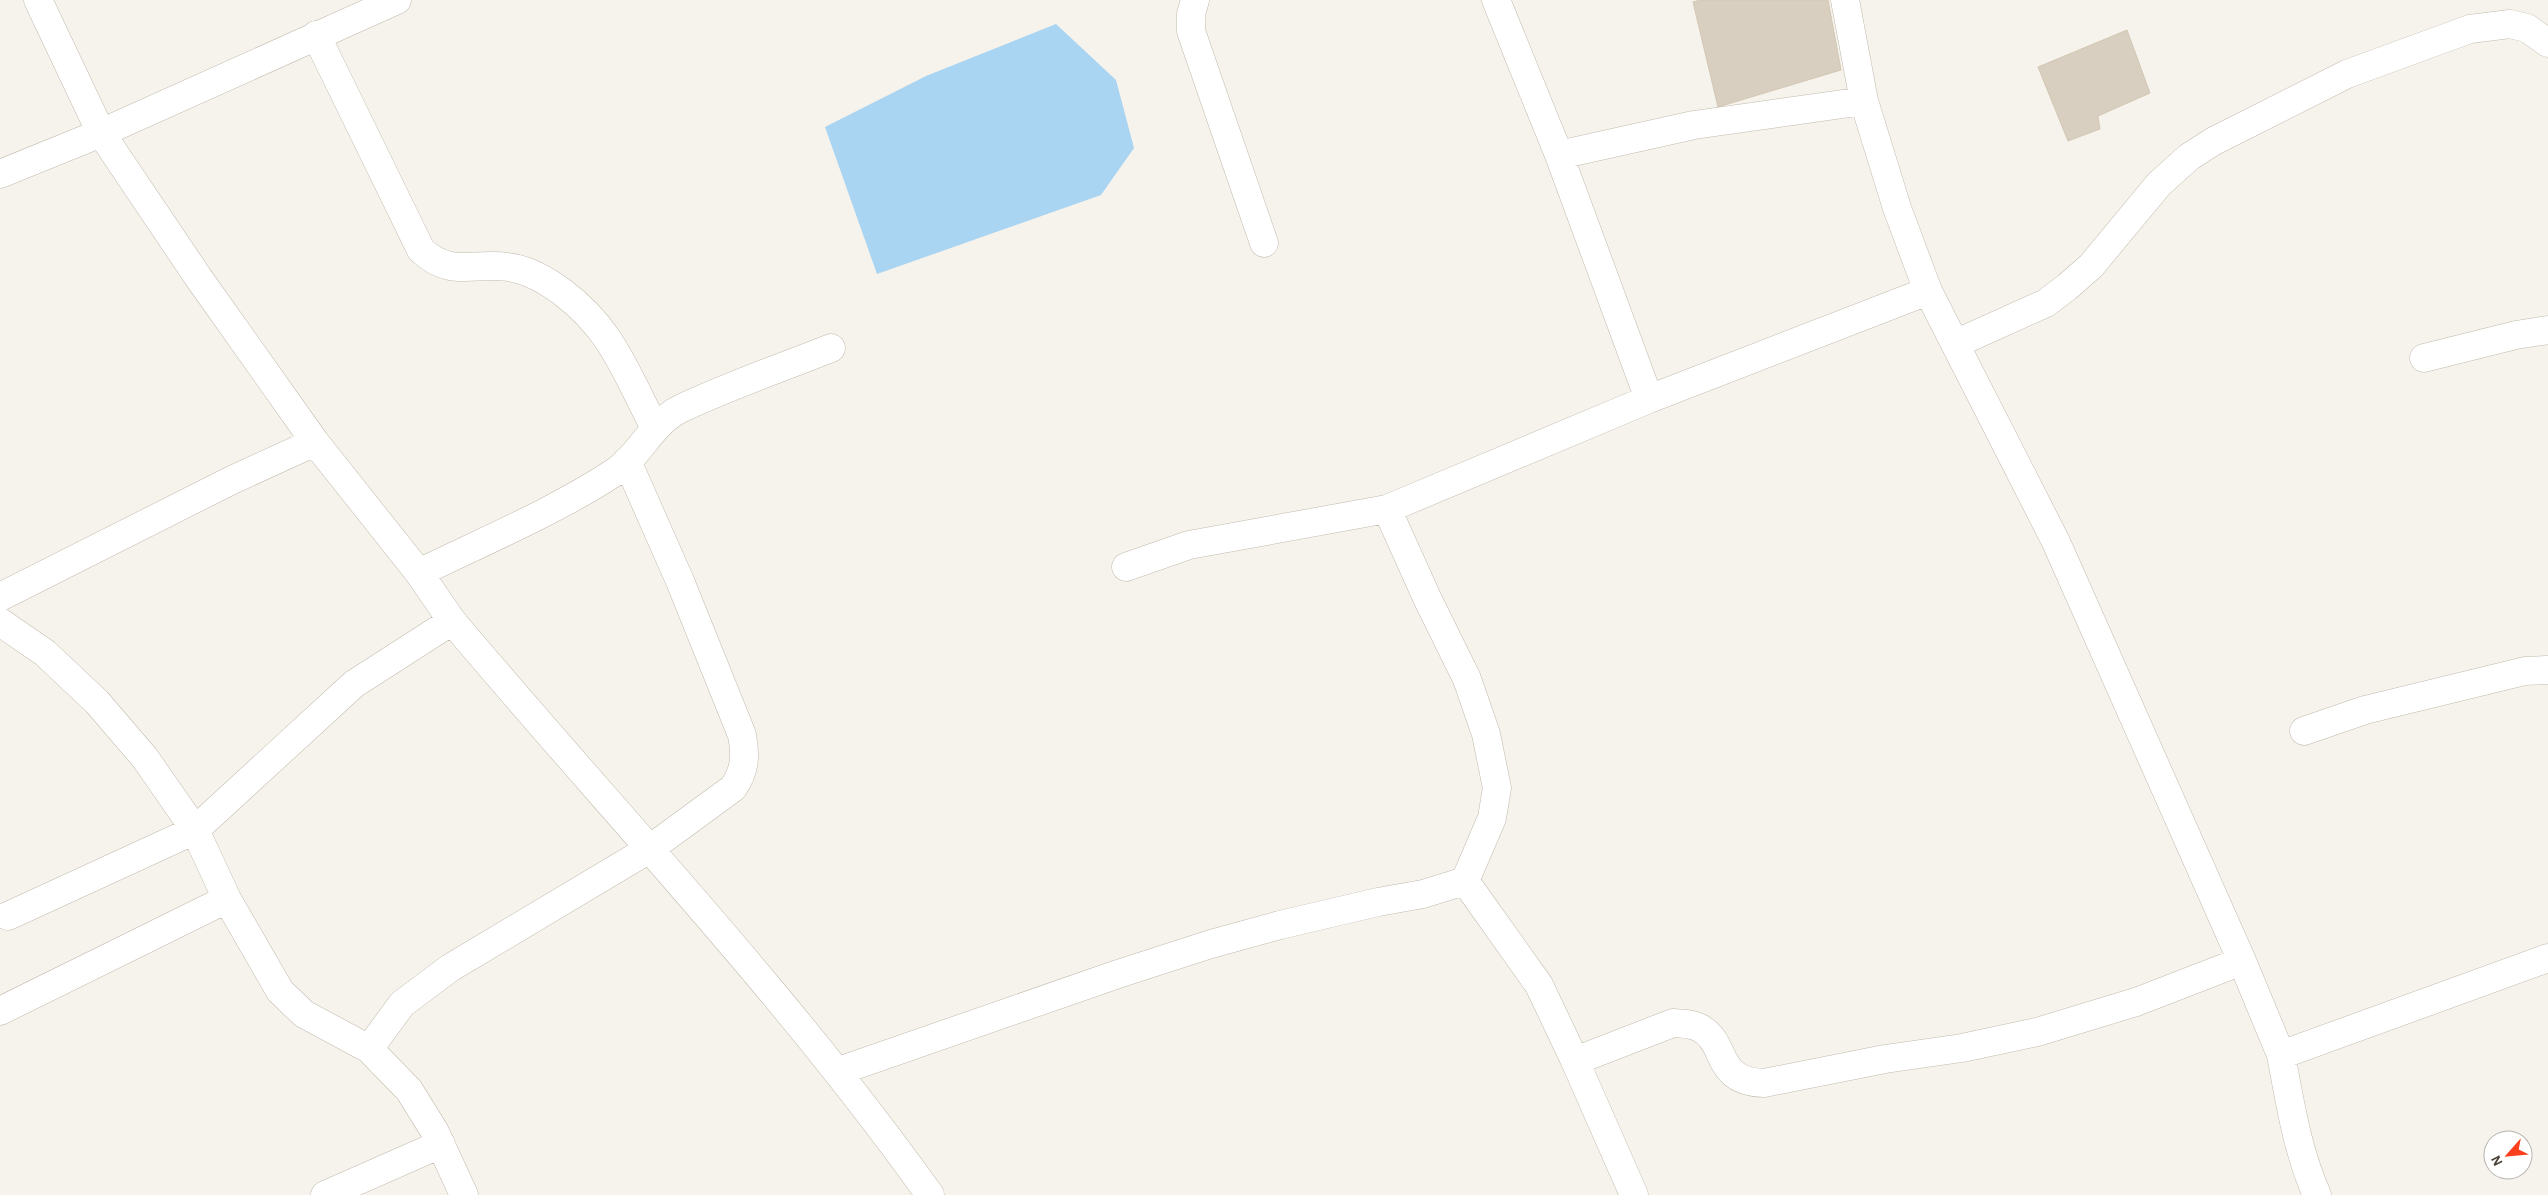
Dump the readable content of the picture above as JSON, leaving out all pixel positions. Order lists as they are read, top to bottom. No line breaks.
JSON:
{"north":"bottom left"}
